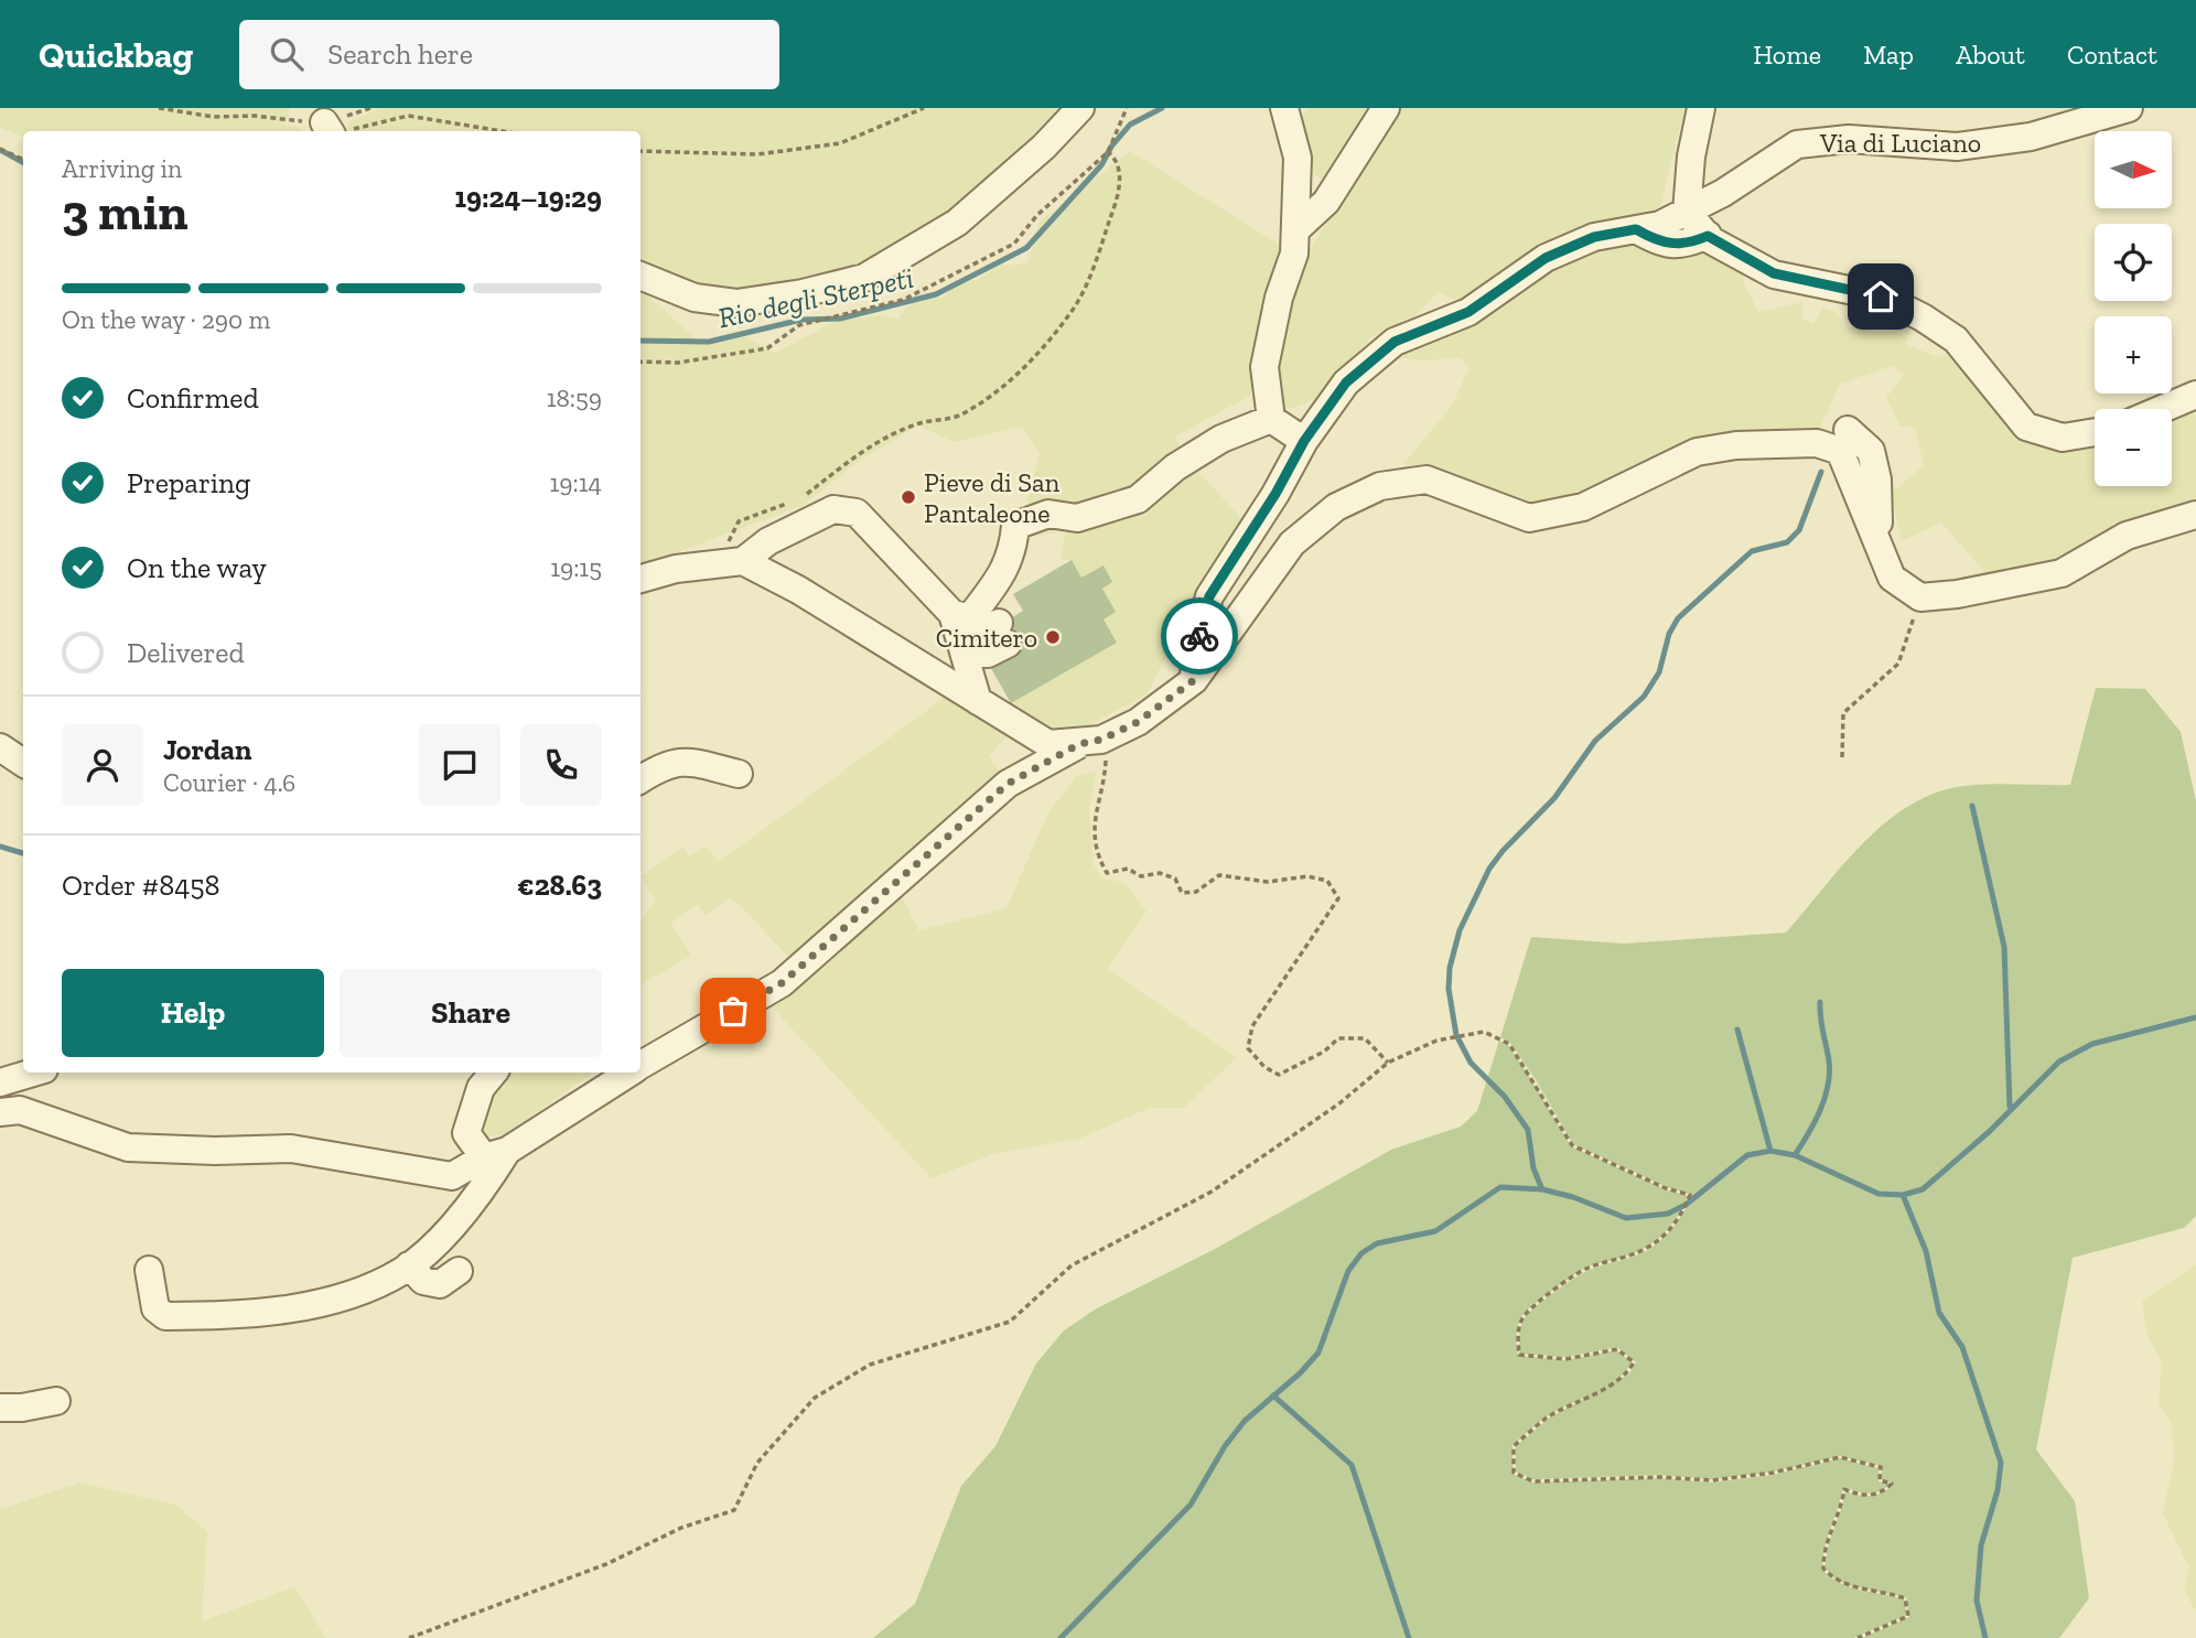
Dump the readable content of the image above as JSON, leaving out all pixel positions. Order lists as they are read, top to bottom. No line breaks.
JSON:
{"streets":{"street":["Via di Luciano"]},"water":["Rio degli Sterpeti"],"places":["Pieve di San Pantaleone","Cimitero"],"north":"right","page":{"header":"Quickbag","search":"Search here","nav":["Home","Map","About","Contact"],"map_buttons":["+","−"],"heading":["3 min","Arriving in","19:24–19:29"],"panel":["Jordan","Courier · 4.6","Order #8458","€28.63"],"bar":"On the way · 290 m","list":[["Confirmed","18:59"],["Preparing","19:14"],["On the way","19:15"],"Delivered"],"buttons":["Help","Share"]}}
